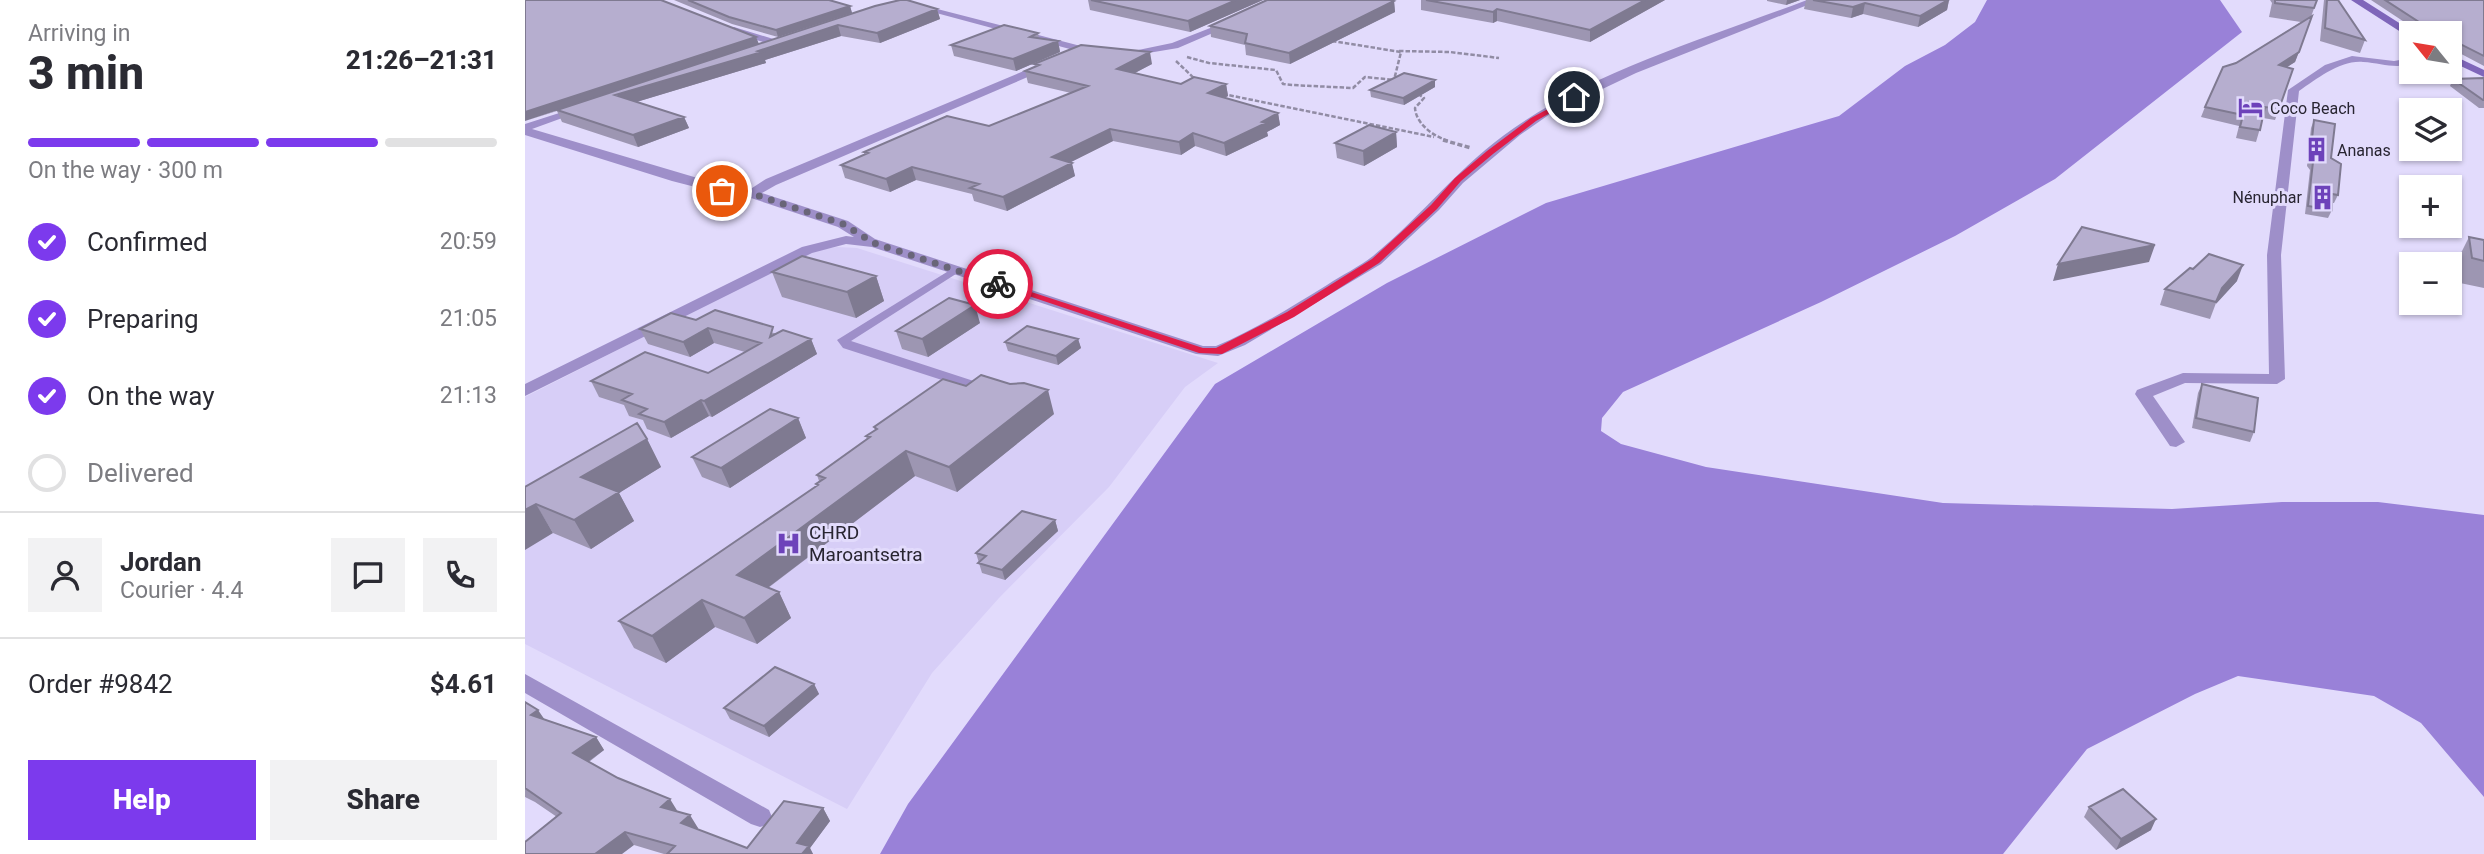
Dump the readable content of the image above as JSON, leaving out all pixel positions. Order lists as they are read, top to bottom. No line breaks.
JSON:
{"places":{"hotel":["Coco Beach"],"building":["Ananas","Nénuphar"],"hospital":["CHRD Maroantsetra"]},"north":"top left","page":{"heading":["3 min","Arriving in","21:26–21:31"],"panel":["Jordan","Courier · 4.4","Order #9842","$4.61"],"map_buttons":["+","−"],"bar":"On the way · 300 m","list":[["Confirmed","20:59"],["Preparing","21:05"],["On the way","21:13"],"Delivered"],"buttons":["Help","Share"]}}
